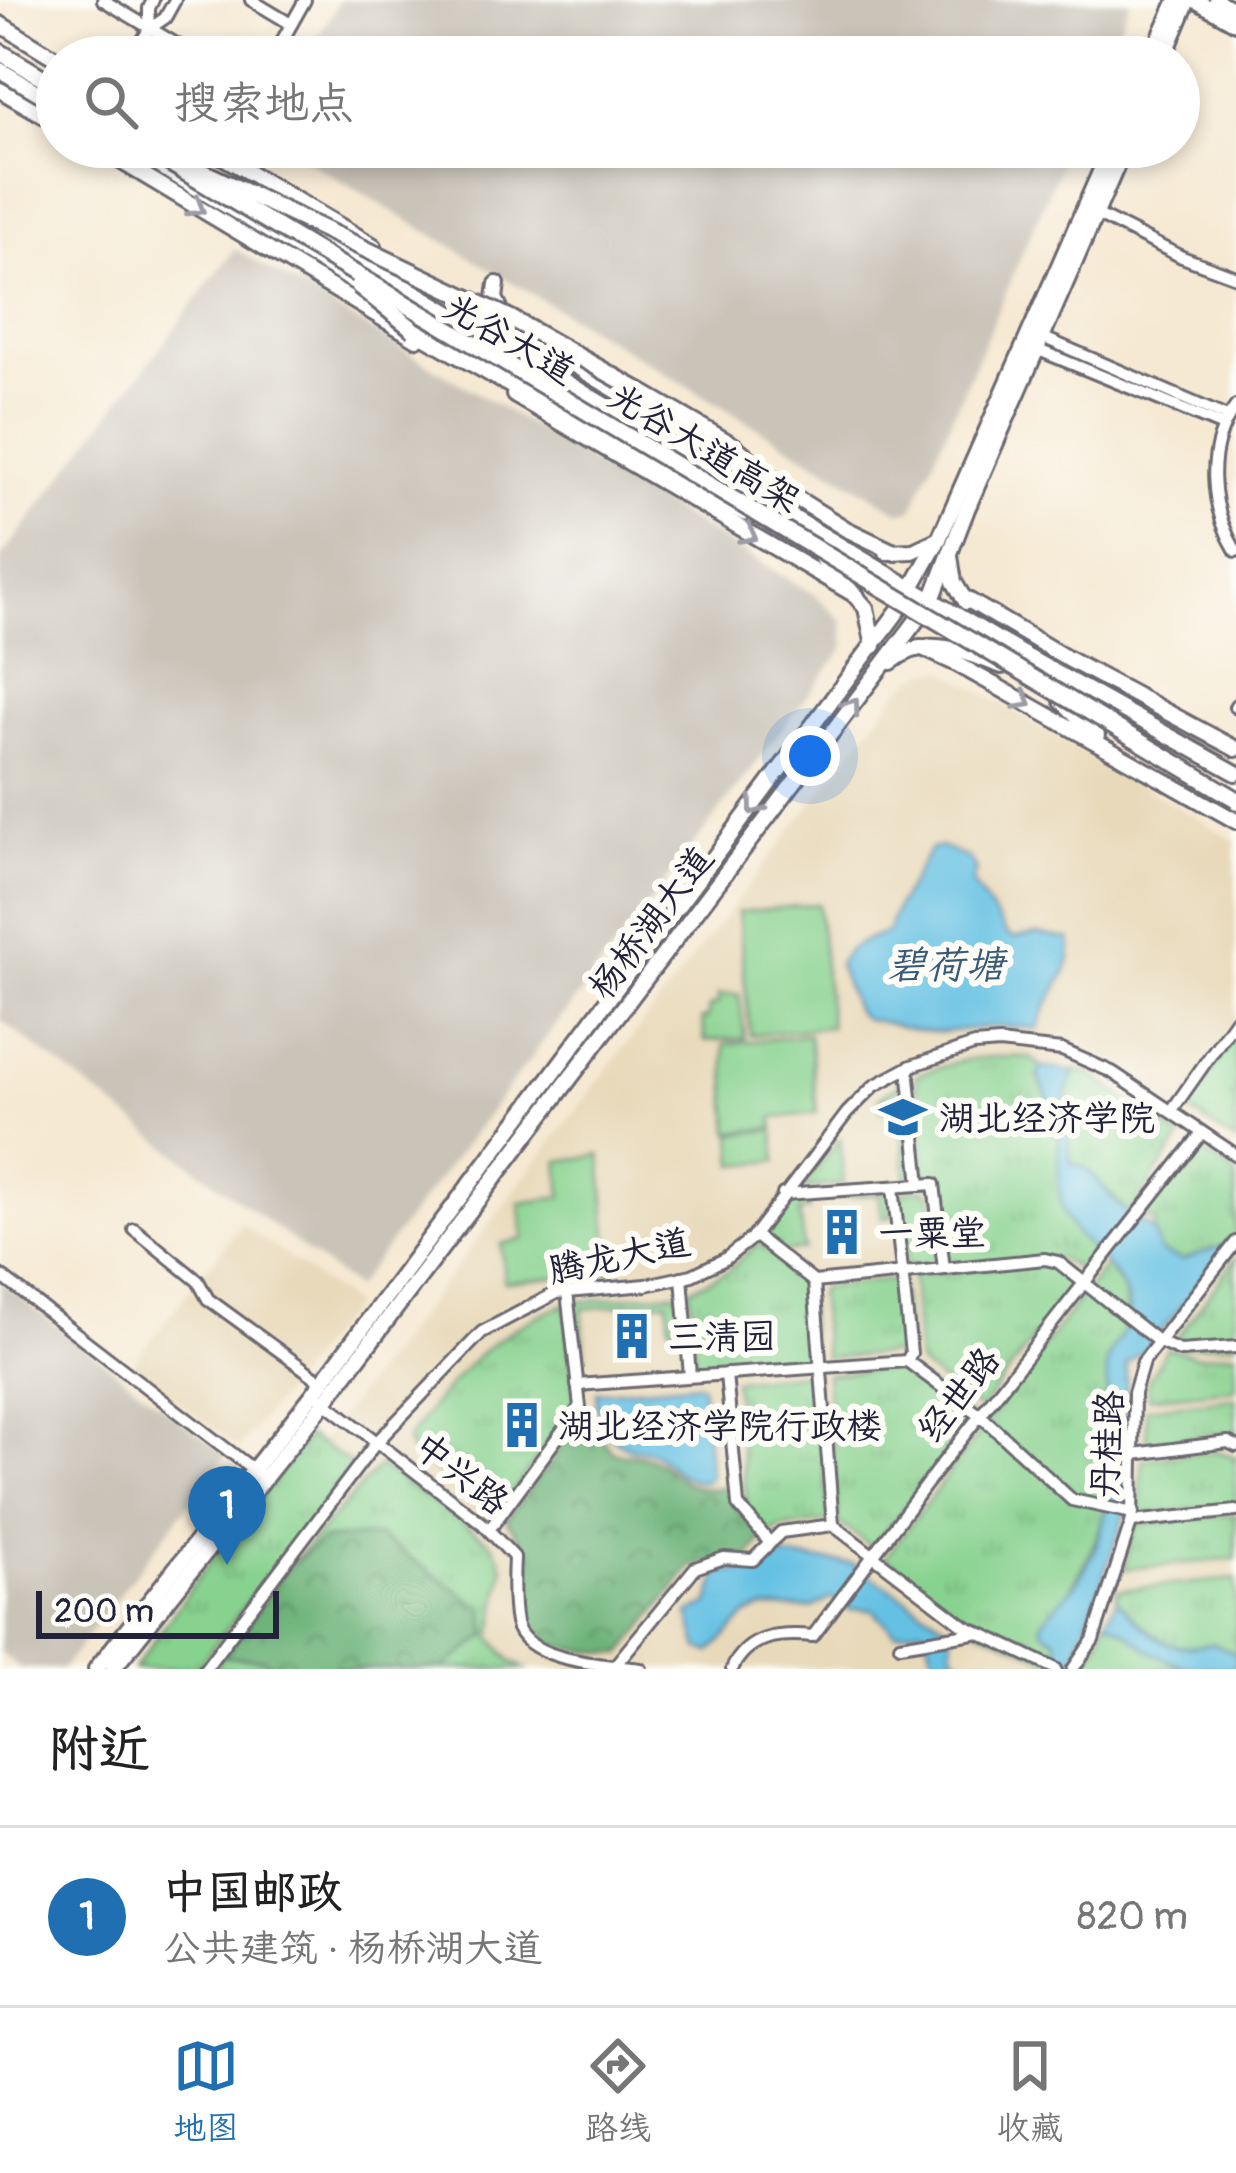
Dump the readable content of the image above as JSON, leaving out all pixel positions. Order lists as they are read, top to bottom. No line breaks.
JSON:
{"streets":{"highway":["光谷大道高架"],"main road":["光谷大道","杨桥湖大道"],"street":["腾龙大道","经世路","丹桂路","中兴路"]},"crossings":[["光谷大道","光谷大道高架"],["光谷大道","杨桥湖大道"],["杨桥湖大道","中兴路"],["腾龙大道","经世路"],["腾龙大道","中兴路"]],"water":["碧荷塘"],"places":{"school or university":["湖北经济学院"],"building":["一粟堂","三清园","湖北经济学院行政楼"]},"scale_bar":"200 m","page":{"search":"搜索地点","pins":"1","scale":"200 m","heading":"附近","list":[{"mark":"1","name":"中国邮政","note":"公共建筑 · 杨桥湖大道","value":"820 m"}],"nav":["地图","路线","收藏"]}}
